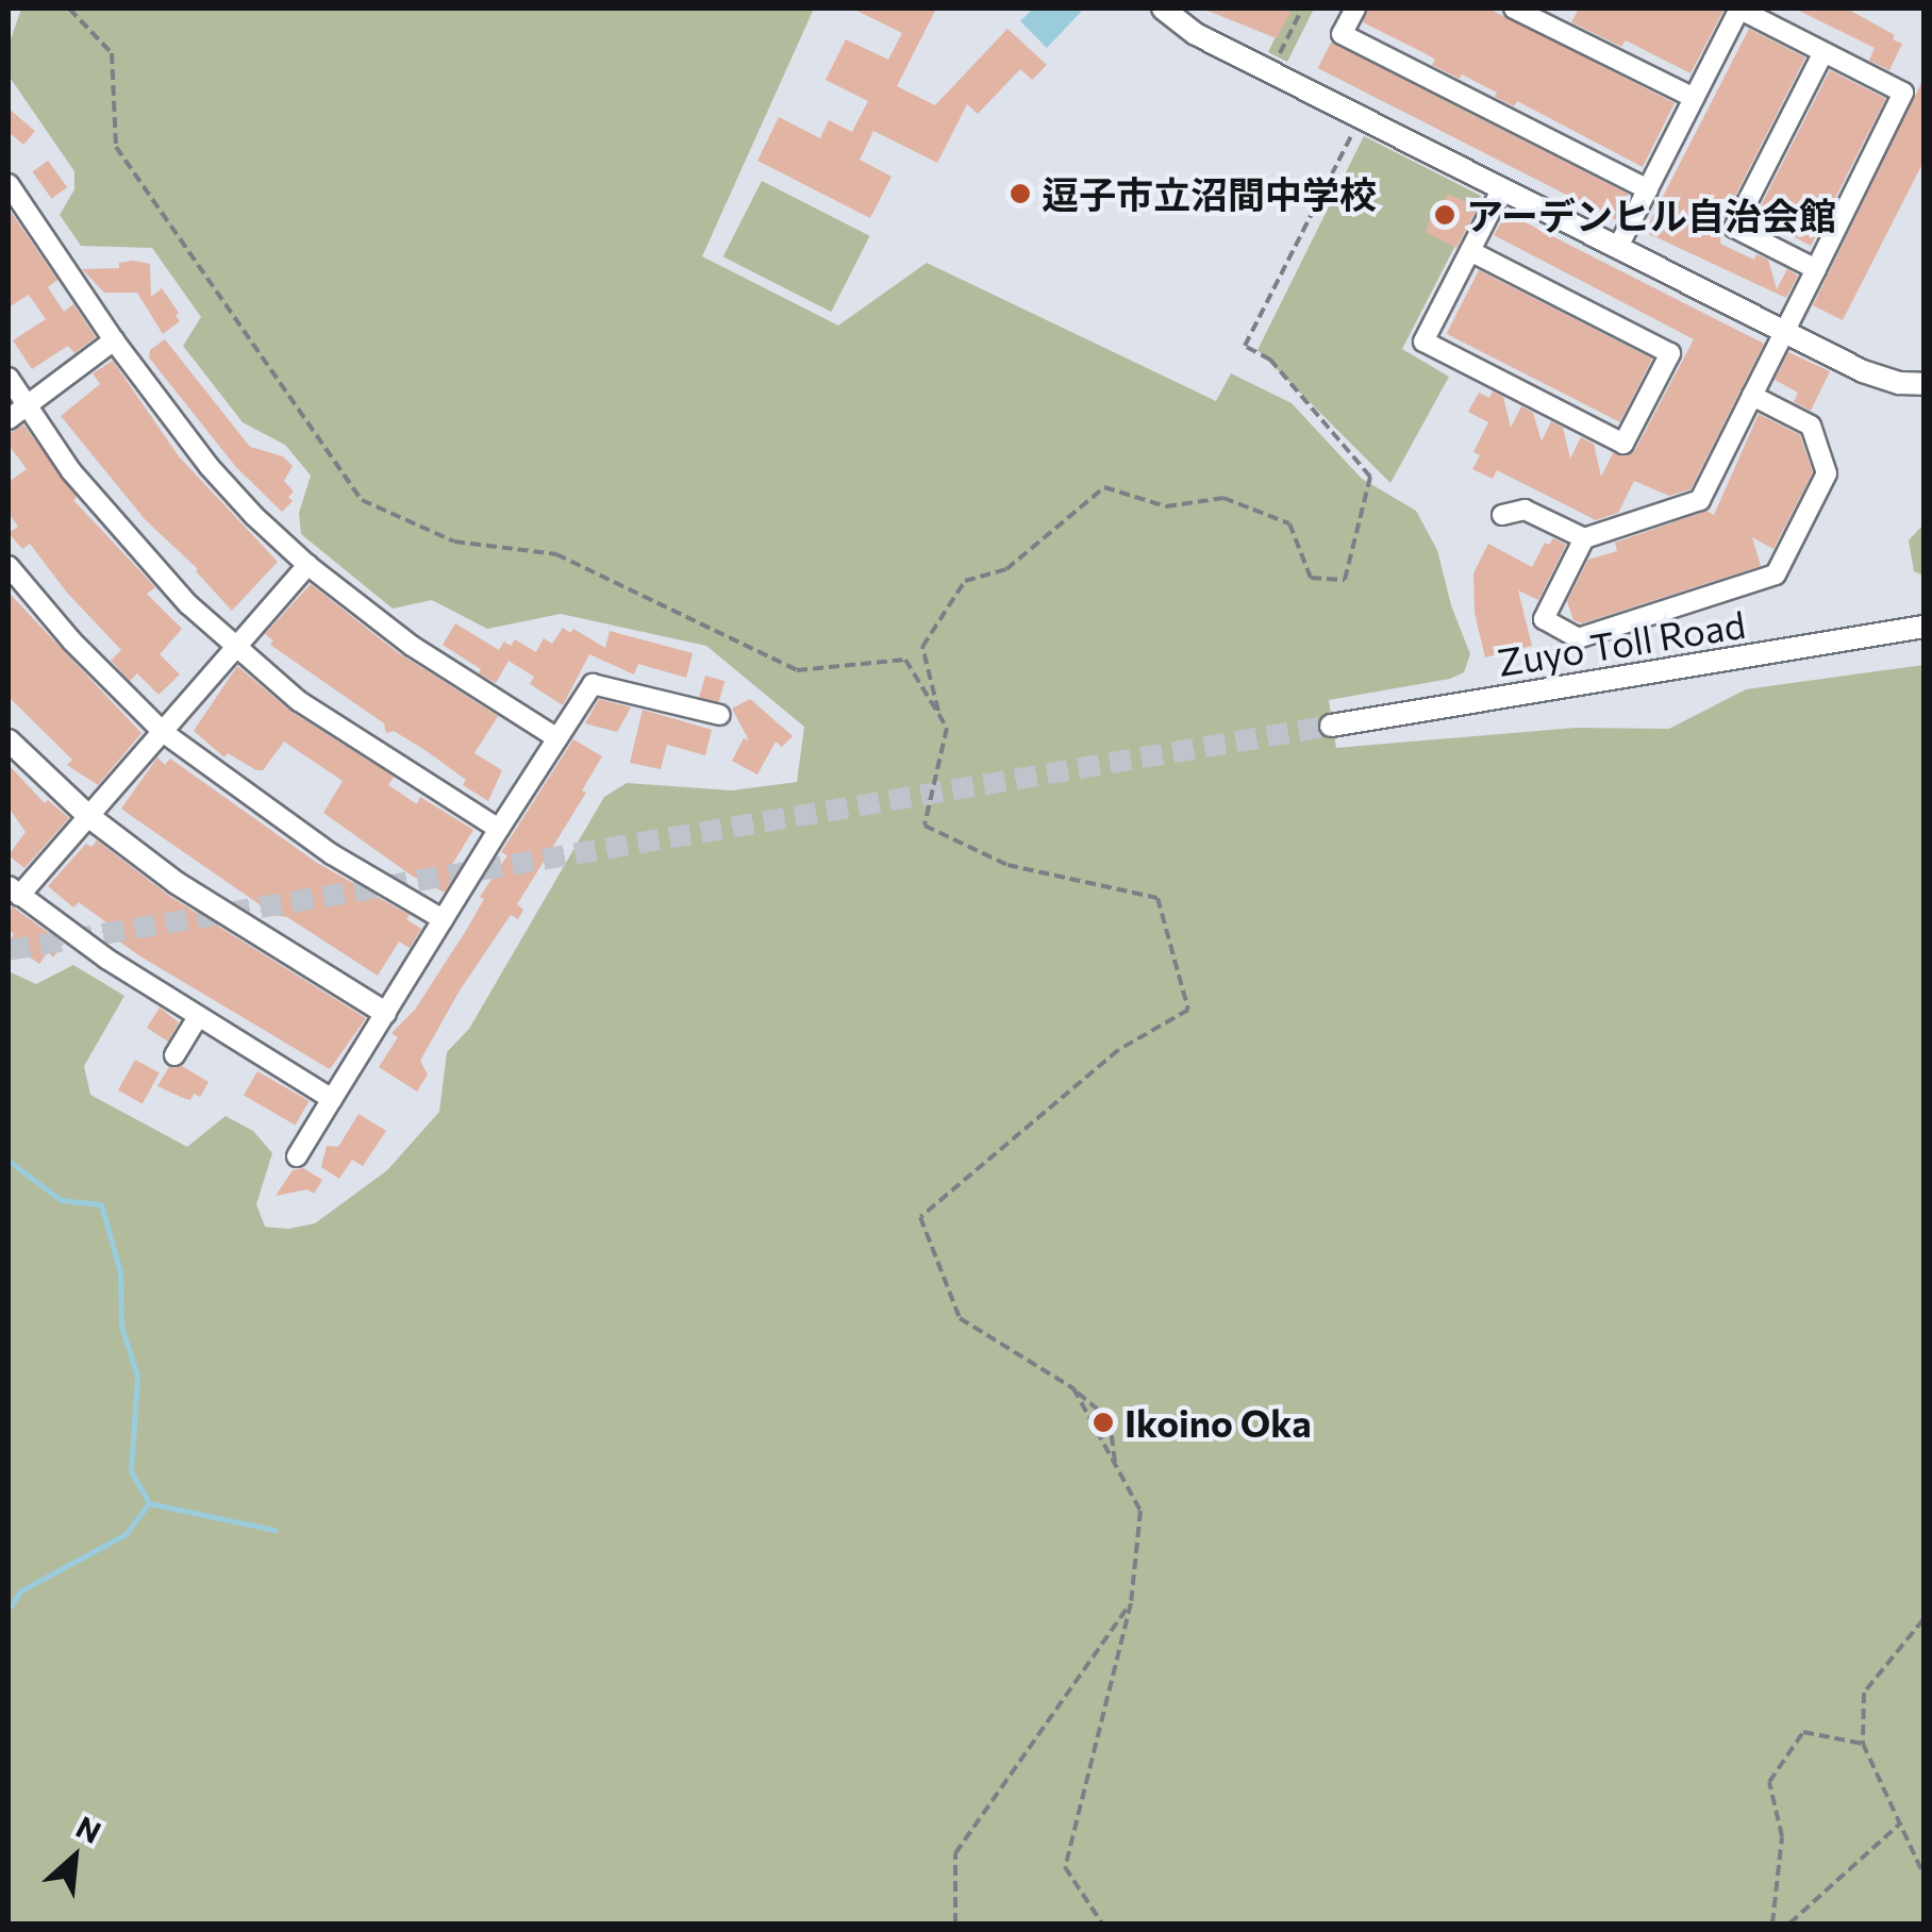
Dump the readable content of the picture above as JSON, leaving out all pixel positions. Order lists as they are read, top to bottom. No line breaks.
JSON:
{"streets":{"street":["Zuyo Toll Road"]},"places":["逗子市立沼間中学校","アーデンヒル自治会館","Ikoino Oka"],"north":"top right"}
